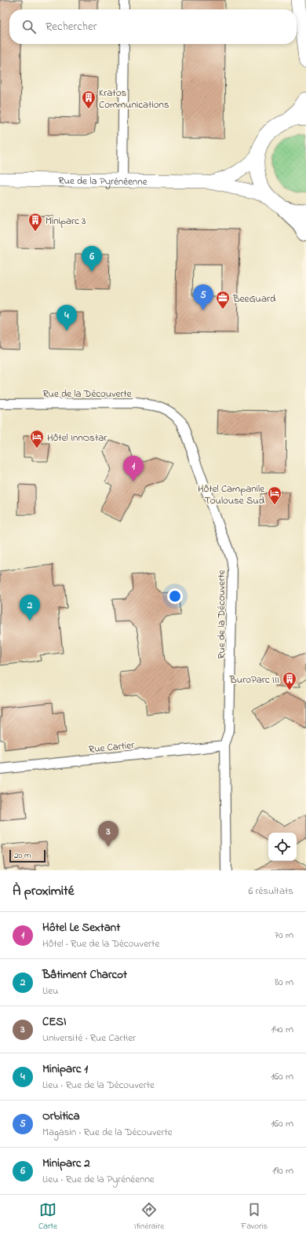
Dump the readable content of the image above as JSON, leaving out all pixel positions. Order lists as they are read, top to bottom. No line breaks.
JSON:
{"streets":{"street":["Rue de la Pyrénéenne","Rue de la Découverte","Rue Cartier"]},"crossings":[["Rue de la Découverte","Rue Cartier"]],"places":{"building":["Kratos Communications","Miniparc 3","BuroParc III"],"office":["BeeGuard"],"hotel":["Hôtel InnOstar","Hôtel Campanile Toulouse Sud"]},"scale_bar":"20 m","page":{"search":"Rechercher","pins":["6","5","4","1","2","3"],"scale":"20 m","heading":["À proximité","6 résultats"],"list":[{"mark":"1","name":"Hôtel Le Sextant","note":"Hôtel · Rue de la Découverte","value":"70 m"},{"mark":"2","name":"Bâtiment Charcot","note":"Lieu","value":"80 m"},{"mark":"3","name":"CESI","note":"Université · Rue Cartier","value":"140 m"},{"mark":"4","name":"Miniparc 1","note":"Lieu · Rue de la Découverte","value":"160 m"},{"mark":"5","name":"Orbitica","note":"Magasin · Rue de la Découverte","value":"160 m"},{"mark":"6","name":"Miniparc 2","note":"Lieu · Rue de la Pyrénéenne","value":"190 m"}],"nav":["Carte","Itinéraire","Favoris"]}}
